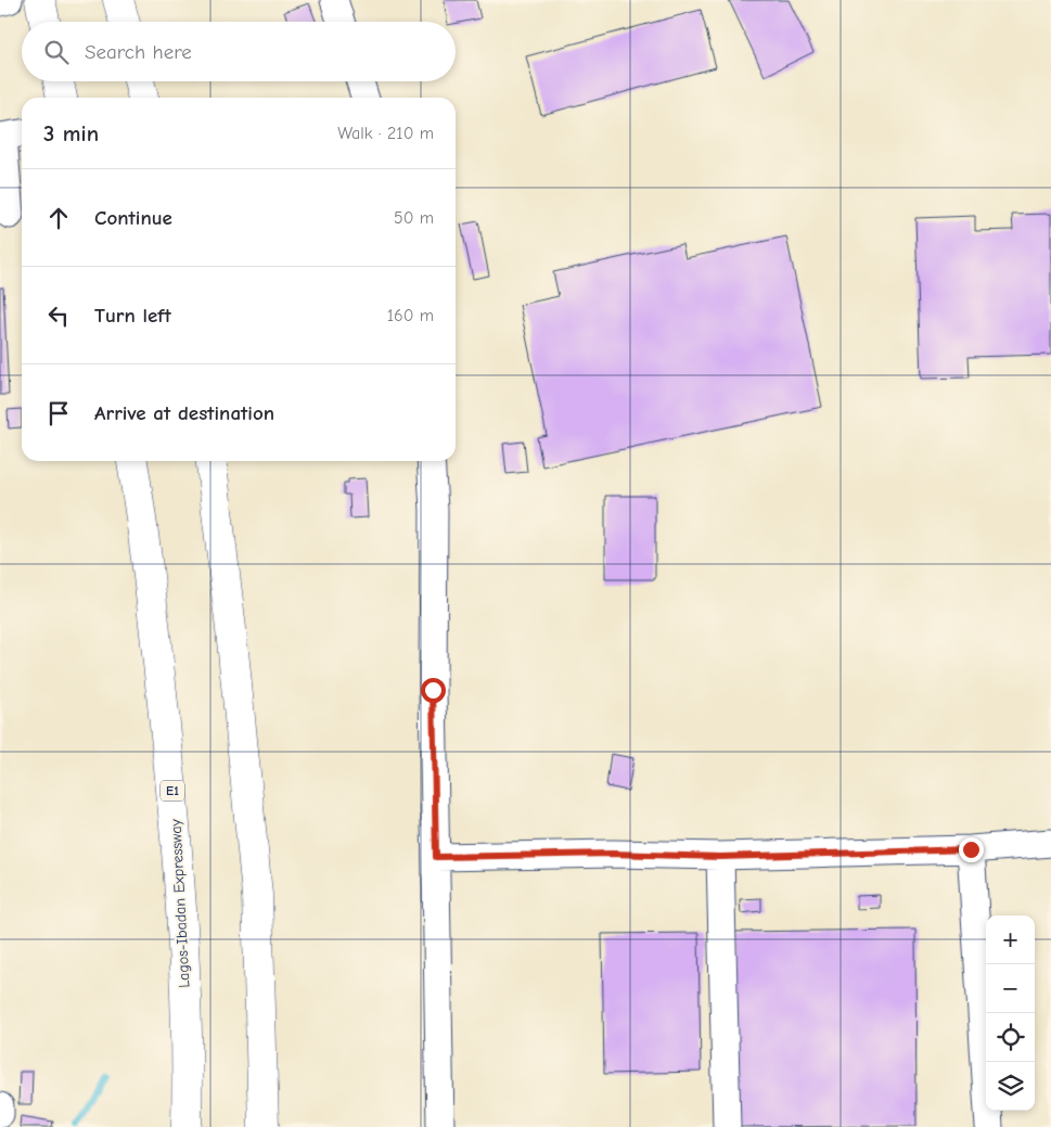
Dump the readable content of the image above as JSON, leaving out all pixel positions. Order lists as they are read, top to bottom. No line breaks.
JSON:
{"streets":{"highway":["E1","Lagos-Ibadan Expressway"]},"page":{"search":"Search here","heading":["3 min","Walk · 210 m"],"list":[["Continue","50 m"],["Turn left","160 m"],"Arrive at destination"],"map_buttons":["+","−"]}}
